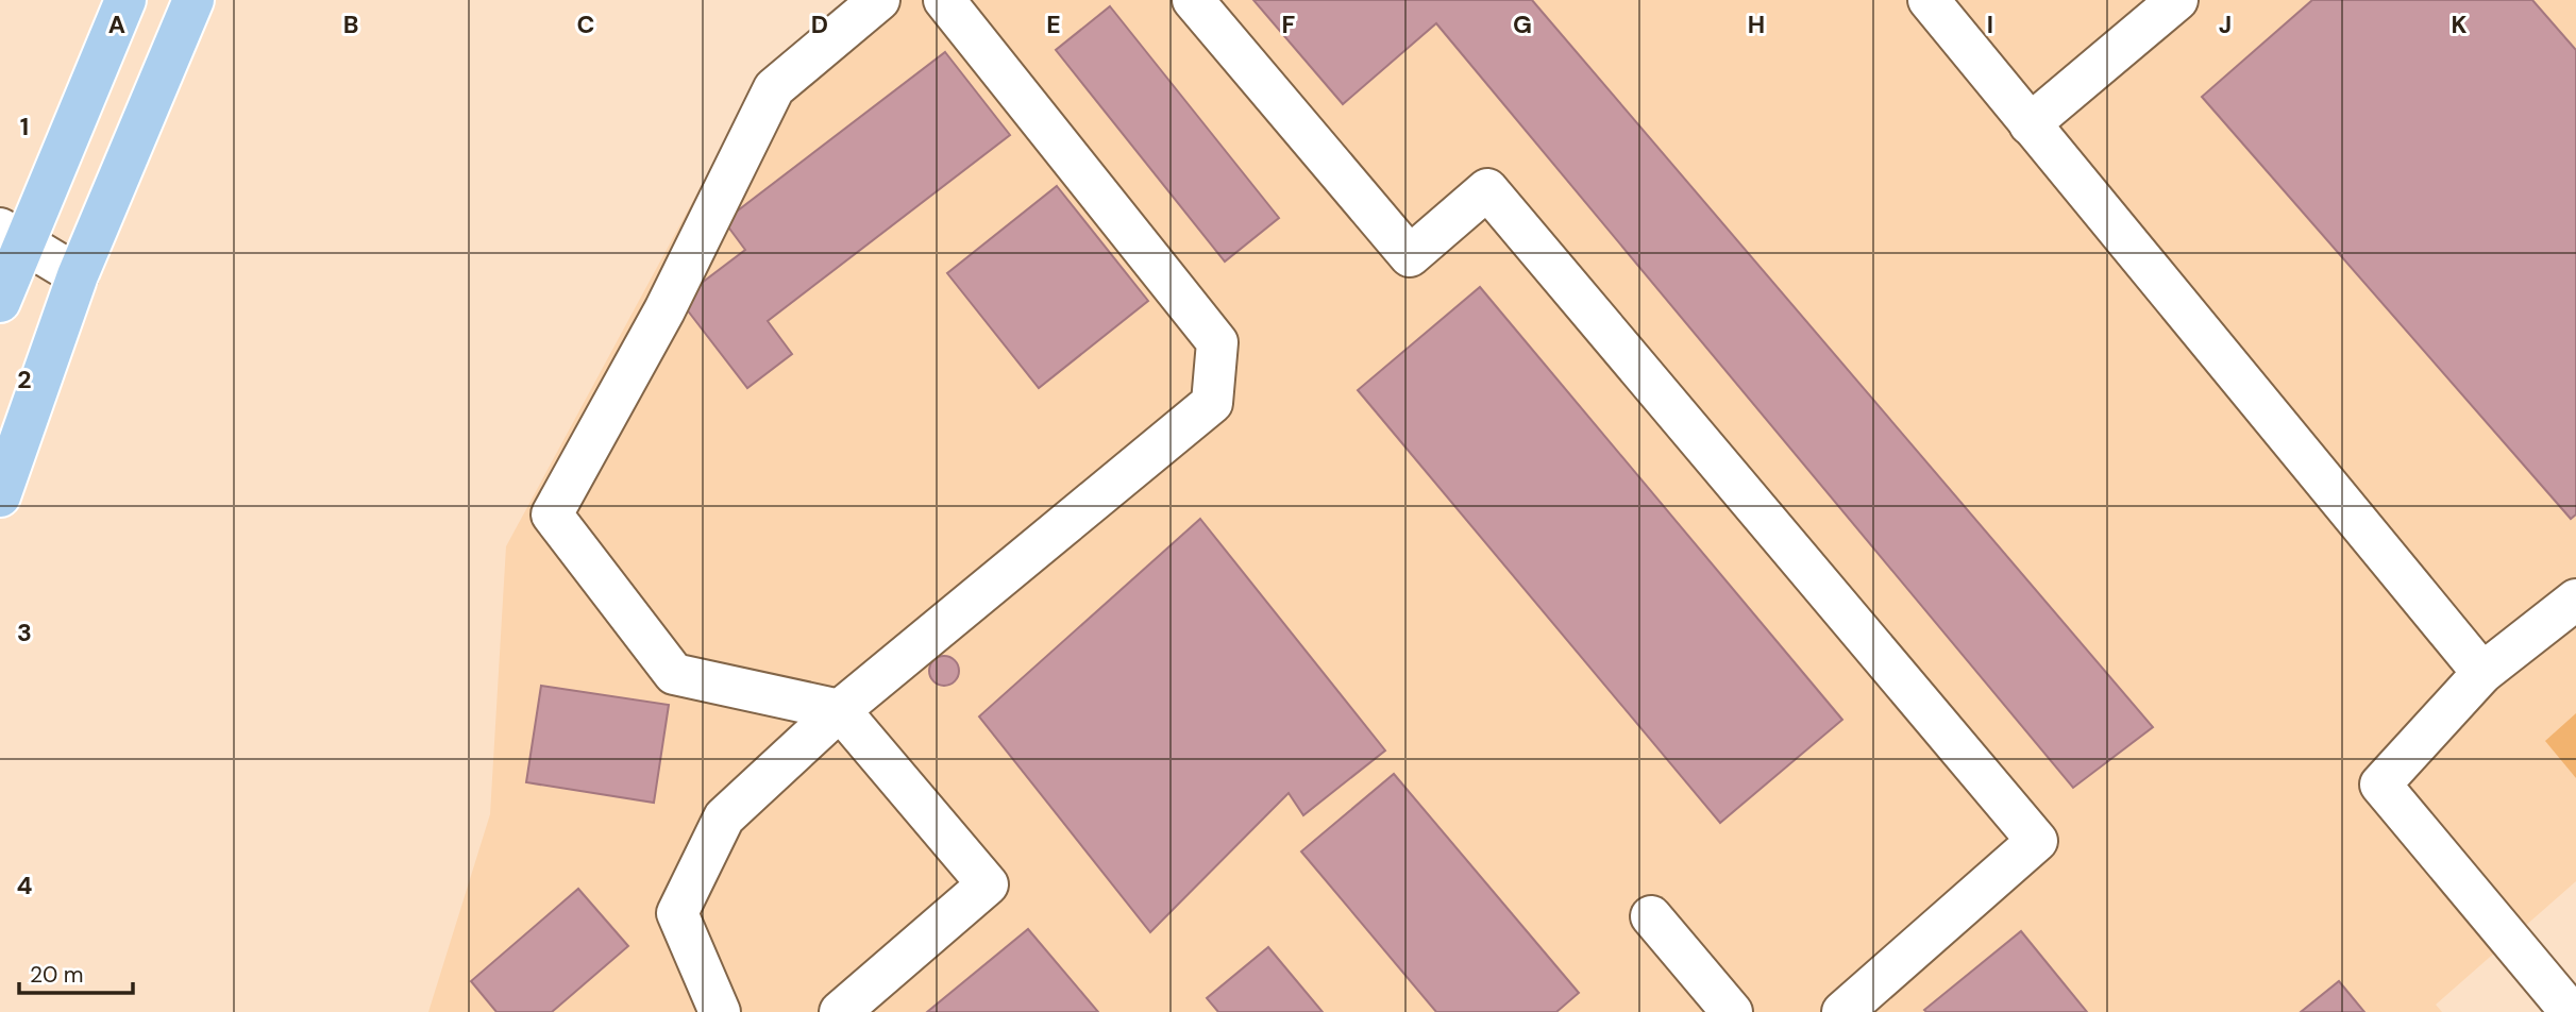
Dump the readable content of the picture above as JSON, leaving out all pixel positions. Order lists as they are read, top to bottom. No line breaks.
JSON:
{"scale_bar":"20 m","grid":{"columns":["A","B","C","D","E","F","G","H","I","J","K"],"rows":["1","2","3","4"]}}
